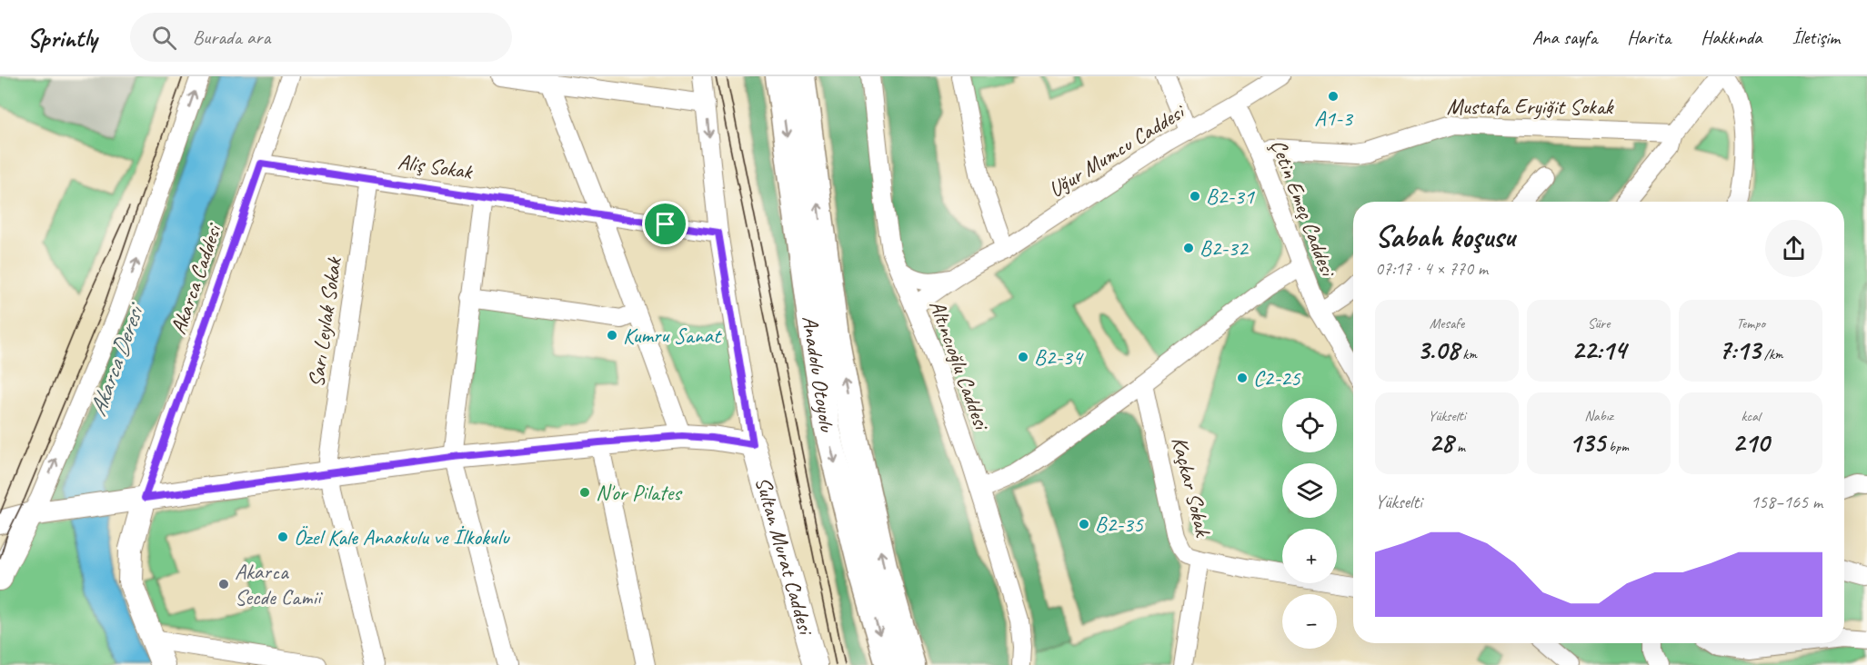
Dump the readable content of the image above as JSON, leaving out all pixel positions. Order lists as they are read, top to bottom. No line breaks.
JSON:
{"streets":{"highway":["Anadolu Otoyolu"],"main road":["Sultan Murat Caddesi"],"street":["Mustafa Eryiğit Sokak","Uğur Mumcu Caddesi","Aliş Sokak","Çetin Emeç Caddesi","Akarca Caddesi","Sarı Leylak Sokak","Altıncıoğlu Caddesi","Kaçkar Sokak"]},"crossings":[["Mustafa Eryiğit Sokak","Çetin Emeç Caddesi"],["Uğur Mumcu Caddesi","Çetin Emeç Caddesi"],["Aliş Sokak","Akarca Caddesi"],["Aliş Sokak","Sarı Leylak Sokak"]],"water":["Akarca Deresi"],"places":["A1-3","B2-31","B2-32","Kumru Sanat","B2-34","C2-25","N'or Pilates","B2-35","Özel Kale Anaokulu ve İlkokulu","Akarca Secde Camii"],"page":{"header":"Sprintly","search":"Burada ara","nav":["Ana sayfa","Harita","Hakkında","İletişim"],"heading":["Sabah koşusu","07:17 · 4 × 770 m"],"stats":[["Mesafe","3.08 km"],["Süre","22:14"],["Tempo","7:13 /km"],["Yükselti","28 m"],["Nabız","135 bpm"],["kcal","210"]],"map_buttons":["+","−"],"chart":["Yükselti","158–165 m"]}}
